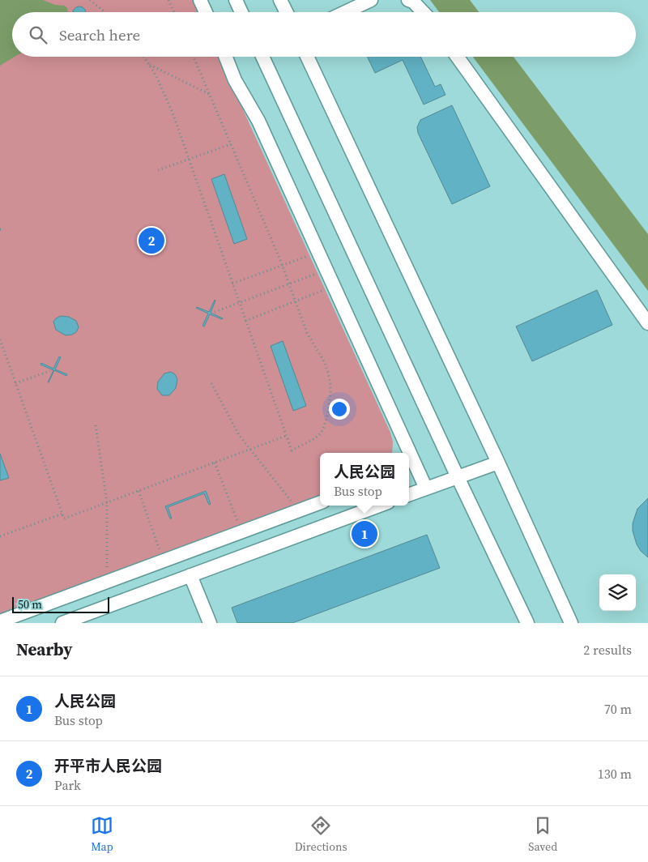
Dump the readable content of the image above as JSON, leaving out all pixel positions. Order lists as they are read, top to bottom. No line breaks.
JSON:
{"scale_bar":"50 m","page":{"search":"Search here","pins":["2","1"],"popup":["人民公园","Bus stop"],"scale":"50 m","heading":["Nearby","2 results"],"list":[{"mark":"1","name":"人民公园","note":"Bus stop","value":"70 m"},{"mark":"2","name":"开平市人民公园","note":"Park","value":"130 m"}],"nav":["Map","Directions","Saved"]}}
